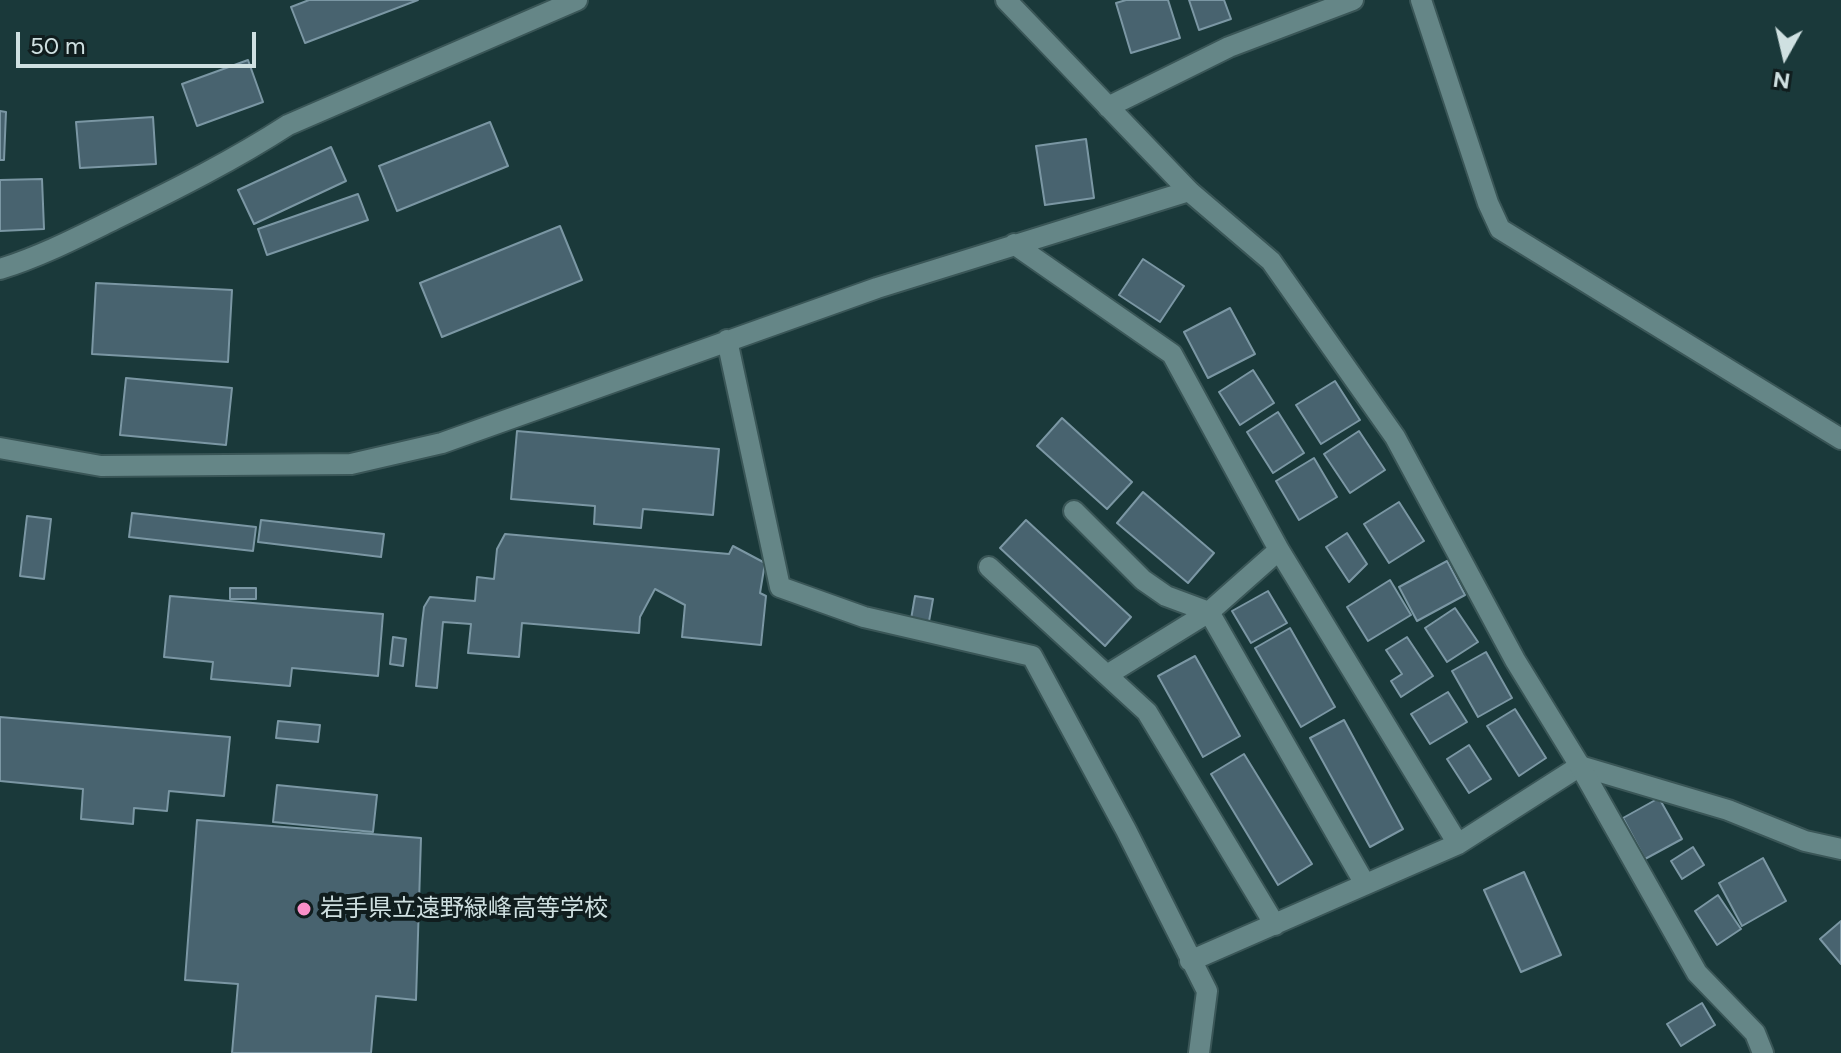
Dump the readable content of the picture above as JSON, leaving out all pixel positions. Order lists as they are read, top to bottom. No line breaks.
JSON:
{"places":["岩手県立遠野緑峰高等学校"],"scale_bar":"50 m","north":"bottom"}
